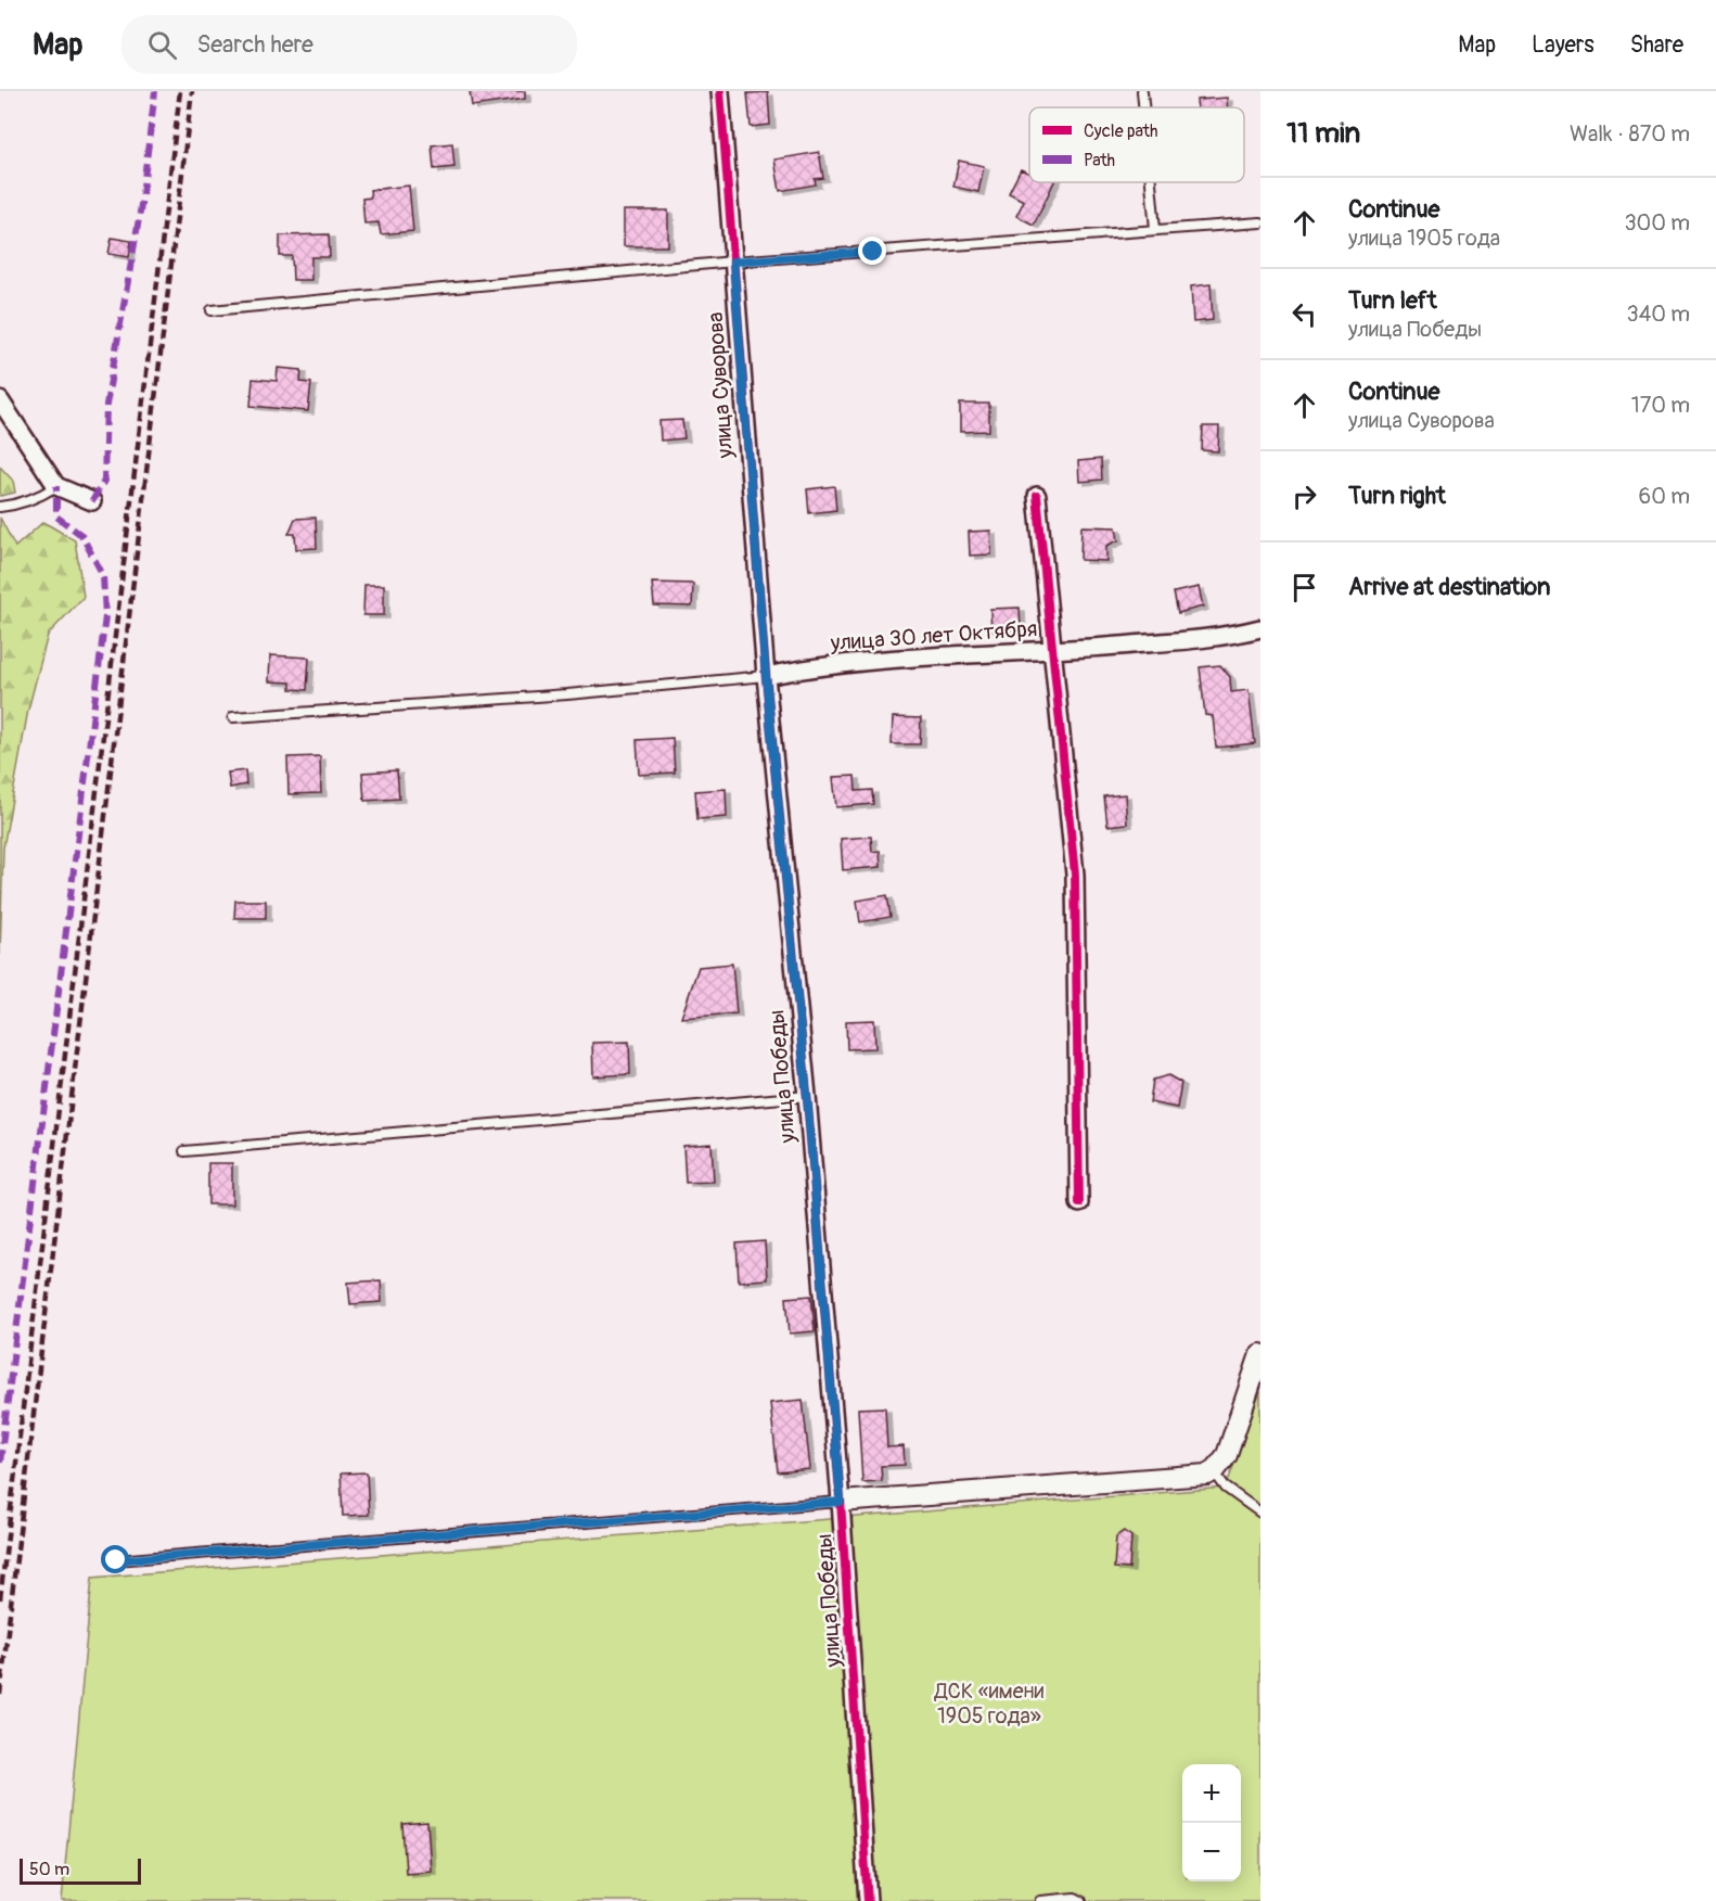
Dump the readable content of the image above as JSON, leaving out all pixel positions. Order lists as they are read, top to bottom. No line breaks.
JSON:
{"streets":{"street":["улица Суворова","улица 30 лет Октября","улица Победы"]},"crossings":[["улица Суворова","улица 30 лет Октября"],["улица Суворова","улица Победы"],["улица 30 лет Октября","улица Победы"]],"parks":["ДСК «имени 1905 года»"],"legend":["Cycle path","Path"],"scale_bar":"50 m","page":{"header":"Map","search":"Search here","nav":["Map","Layers","Share"],"heading":["11 min","Walk · 870 m"],"list":[["Continue","улица 1905 года","300 m"],["Turn left","улица Победы","340 m"],["Continue","улица Суворова","170 m"],["Turn right","60 m"],"Arrive at destination"],"map_buttons":["+","−"],"scale":"50 m"}}
